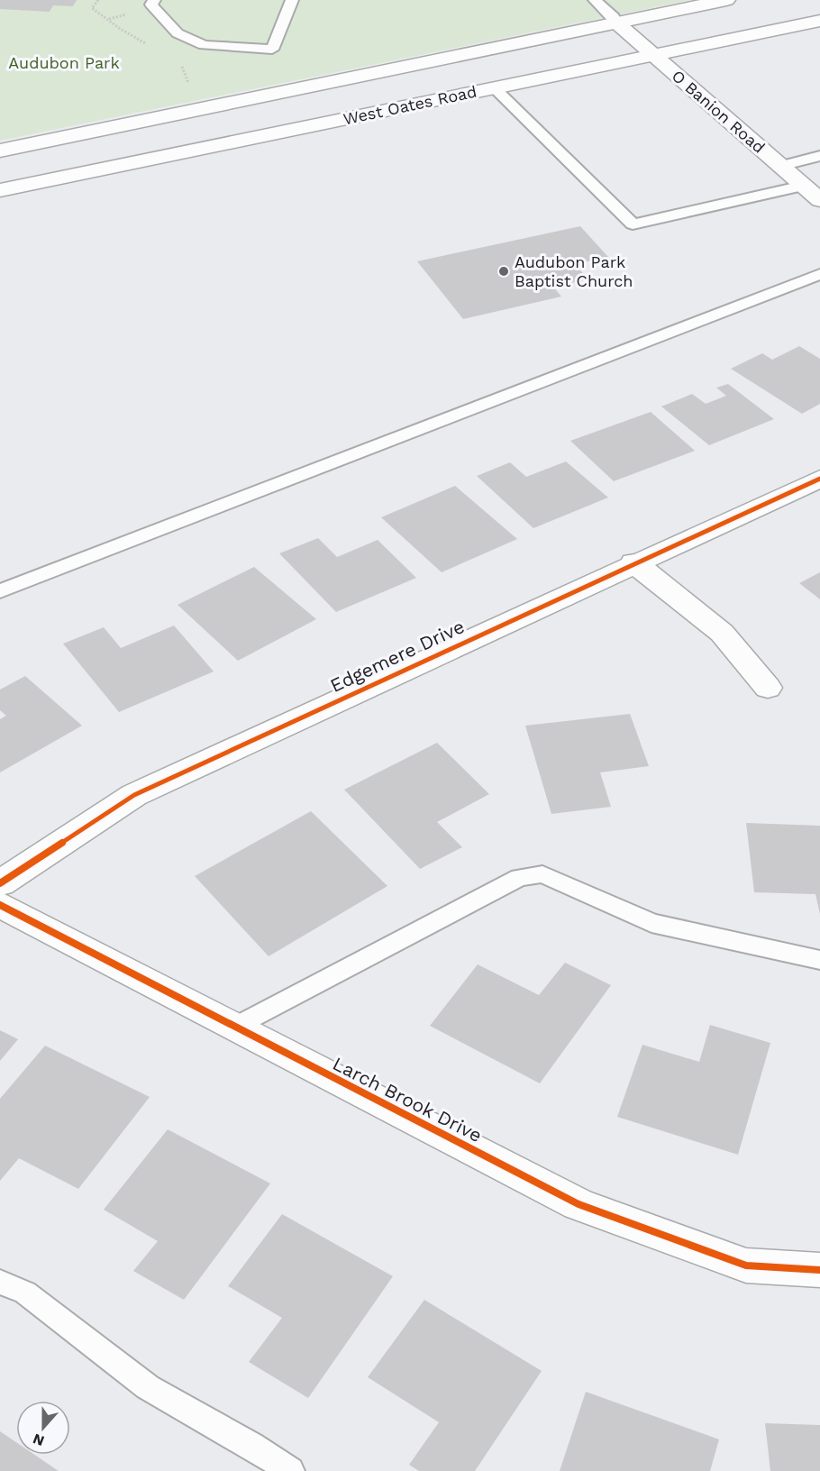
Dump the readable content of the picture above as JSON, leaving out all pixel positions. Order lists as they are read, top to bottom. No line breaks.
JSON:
{"streets":{"street":["West Oates Road","O Banion Road","Edgemere Drive","Larch Brook Drive"]},"crossings":[["West Oates Road","O Banion Road"]],"parks":["Audubon Park"],"places":["Audubon Park Baptist Church"],"north":"bottom"}
